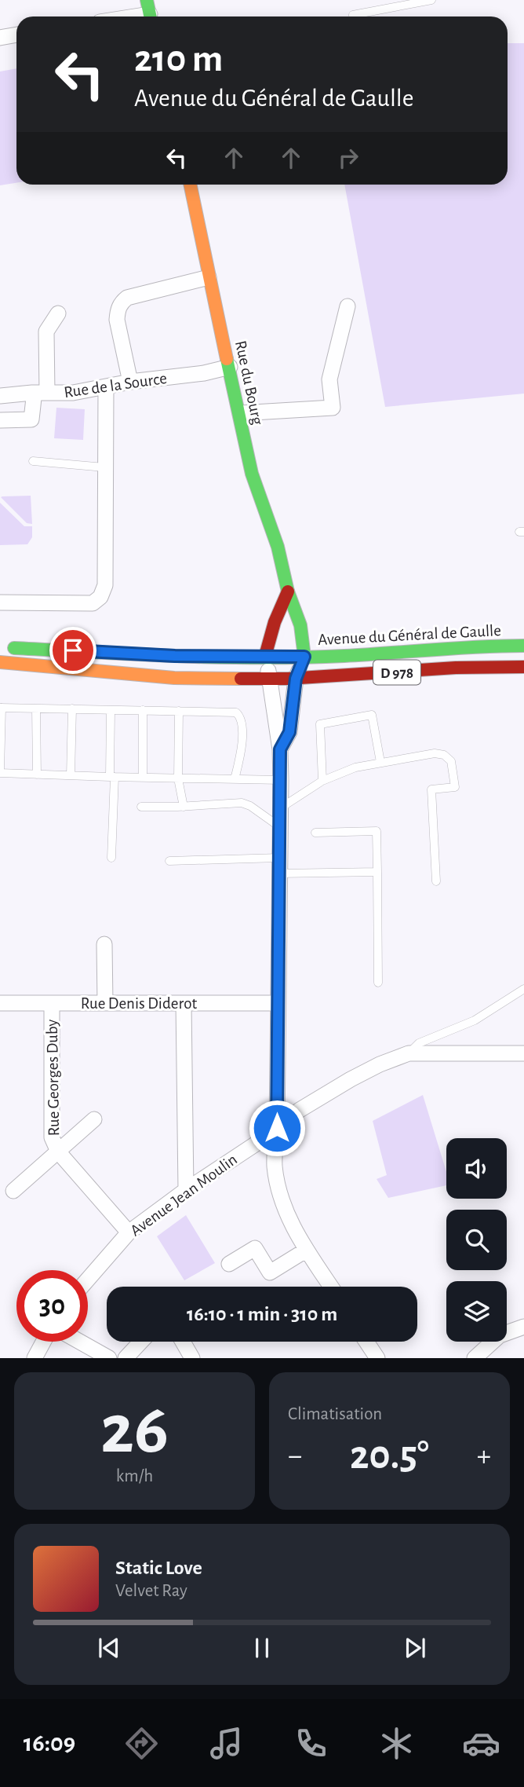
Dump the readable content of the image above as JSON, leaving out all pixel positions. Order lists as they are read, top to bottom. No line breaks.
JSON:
{"streets":{"main road":["Rue du Bourg","Avenue du Général de Gaulle","D 978"],"street":["Rue de la Source","Rue Denis Diderot","Rue Georges Duby","Avenue Jean Moulin"]},"crossings":[["Rue du Bourg","Rue de la Source"],["Rue du Bourg","Avenue du Général de Gaulle"],["Rue Denis Diderot","Rue Georges Duby"],["Rue Georges Duby","Avenue Jean Moulin"]],"page":{"turn":["210 m","Avenue du Général de Gaulle"],"limit":"30","trip":"16:10 · 1 min · 310 m","tile":[["26","km/h"],"Climatisation"],"heat":["−","20.5°","+"],"song":["Static Love","Velvet Ray"],"tabs":"16:09"}}
